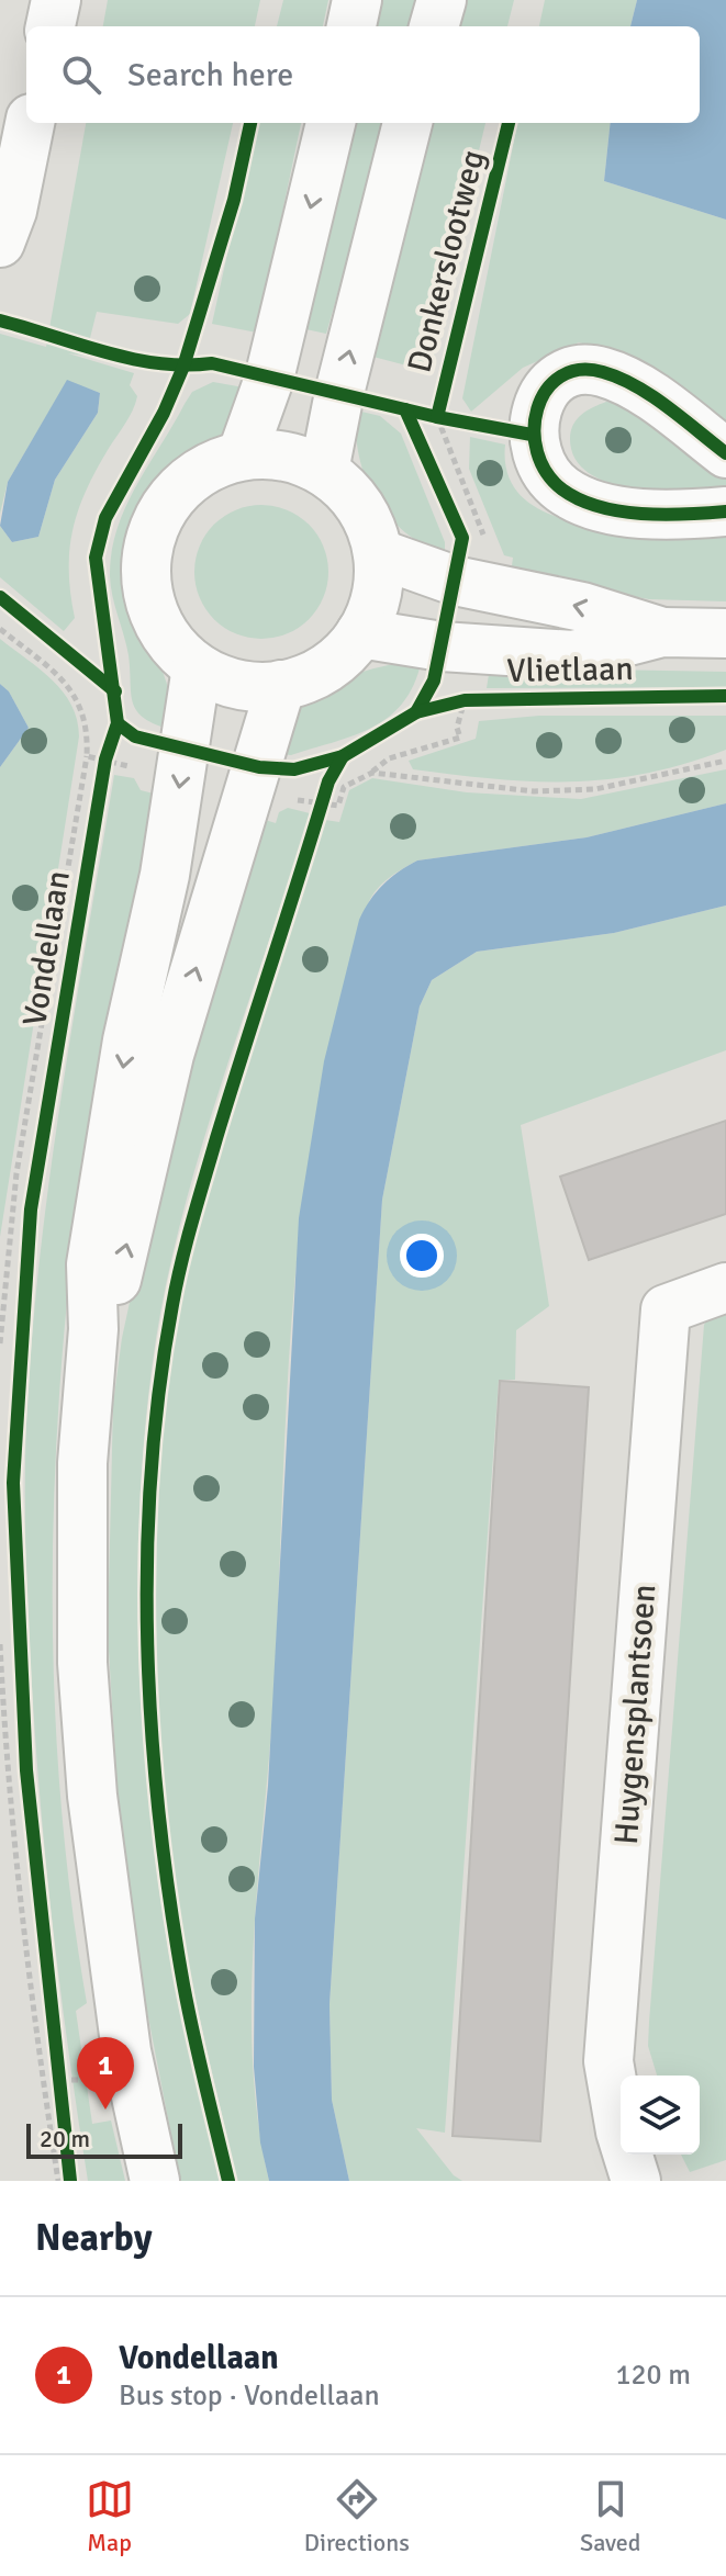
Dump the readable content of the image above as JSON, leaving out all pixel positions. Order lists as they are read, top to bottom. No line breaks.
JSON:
{"streets":{"street":["Vlietlaan","Huygensplantsoen"],"cycle path":["Donkerslootweg","Vondellaan"]},"scale_bar":"20 m","page":{"search":"Search here","pins":"1","scale":"20 m","heading":"Nearby","list":[{"mark":"1","name":"Vondellaan","note":"Bus stop · Vondellaan","value":"120 m"}],"nav":["Map","Directions","Saved"]}}
